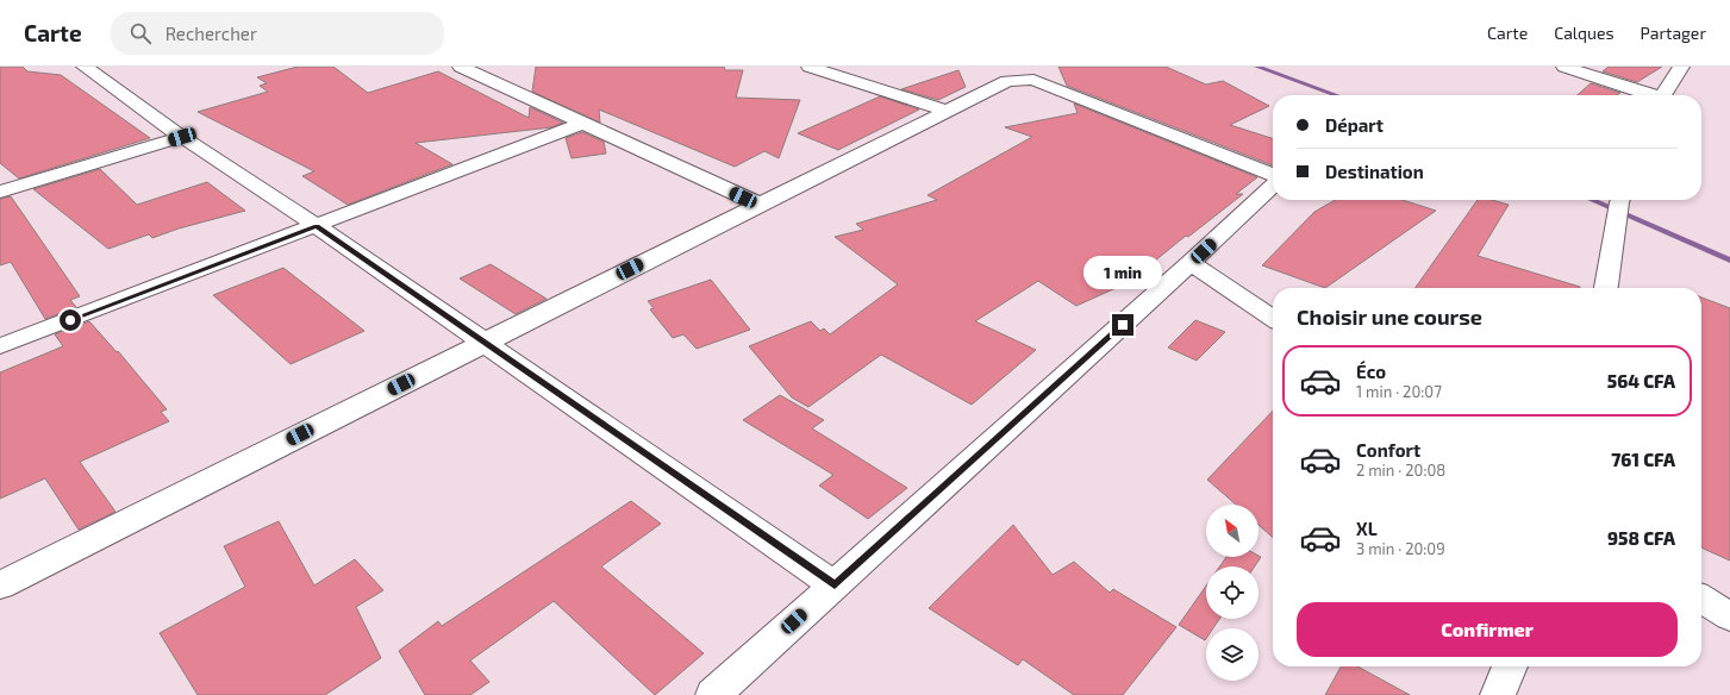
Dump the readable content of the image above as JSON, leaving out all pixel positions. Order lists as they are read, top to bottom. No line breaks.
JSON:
{"north":"top left","page":{"header":"Carte","search":"Rechercher","nav":["Carte","Calques","Partager"],"banner":["Départ","Destination"],"bubble":"1 min","heading":"Choisir une course","list":[{"name":"Éco","note":"1 min · 20:07","value":"564 CFA"},{"name":"Confort","note":"2 min · 20:08","value":"761 CFA"},{"name":"XL","note":"3 min · 20:09","value":"958 CFA"}],"buttons":"Confirmer"}}
